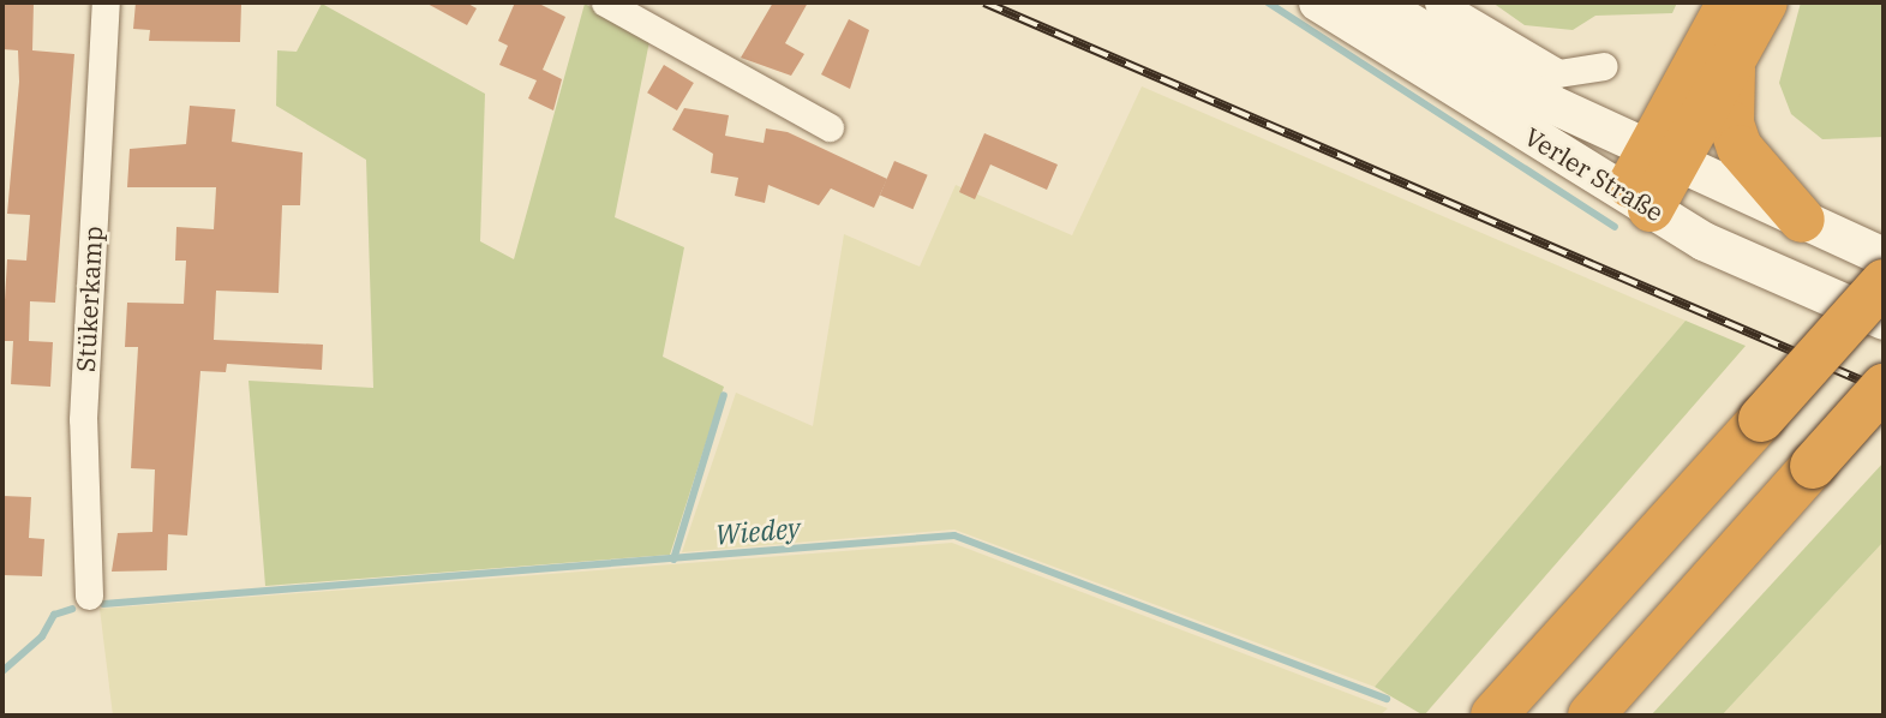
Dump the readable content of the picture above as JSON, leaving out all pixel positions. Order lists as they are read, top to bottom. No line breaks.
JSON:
{"streets":{"main road":["Verler Straße"],"street":["Stükerkamp"]},"water":["Wiedey"]}
